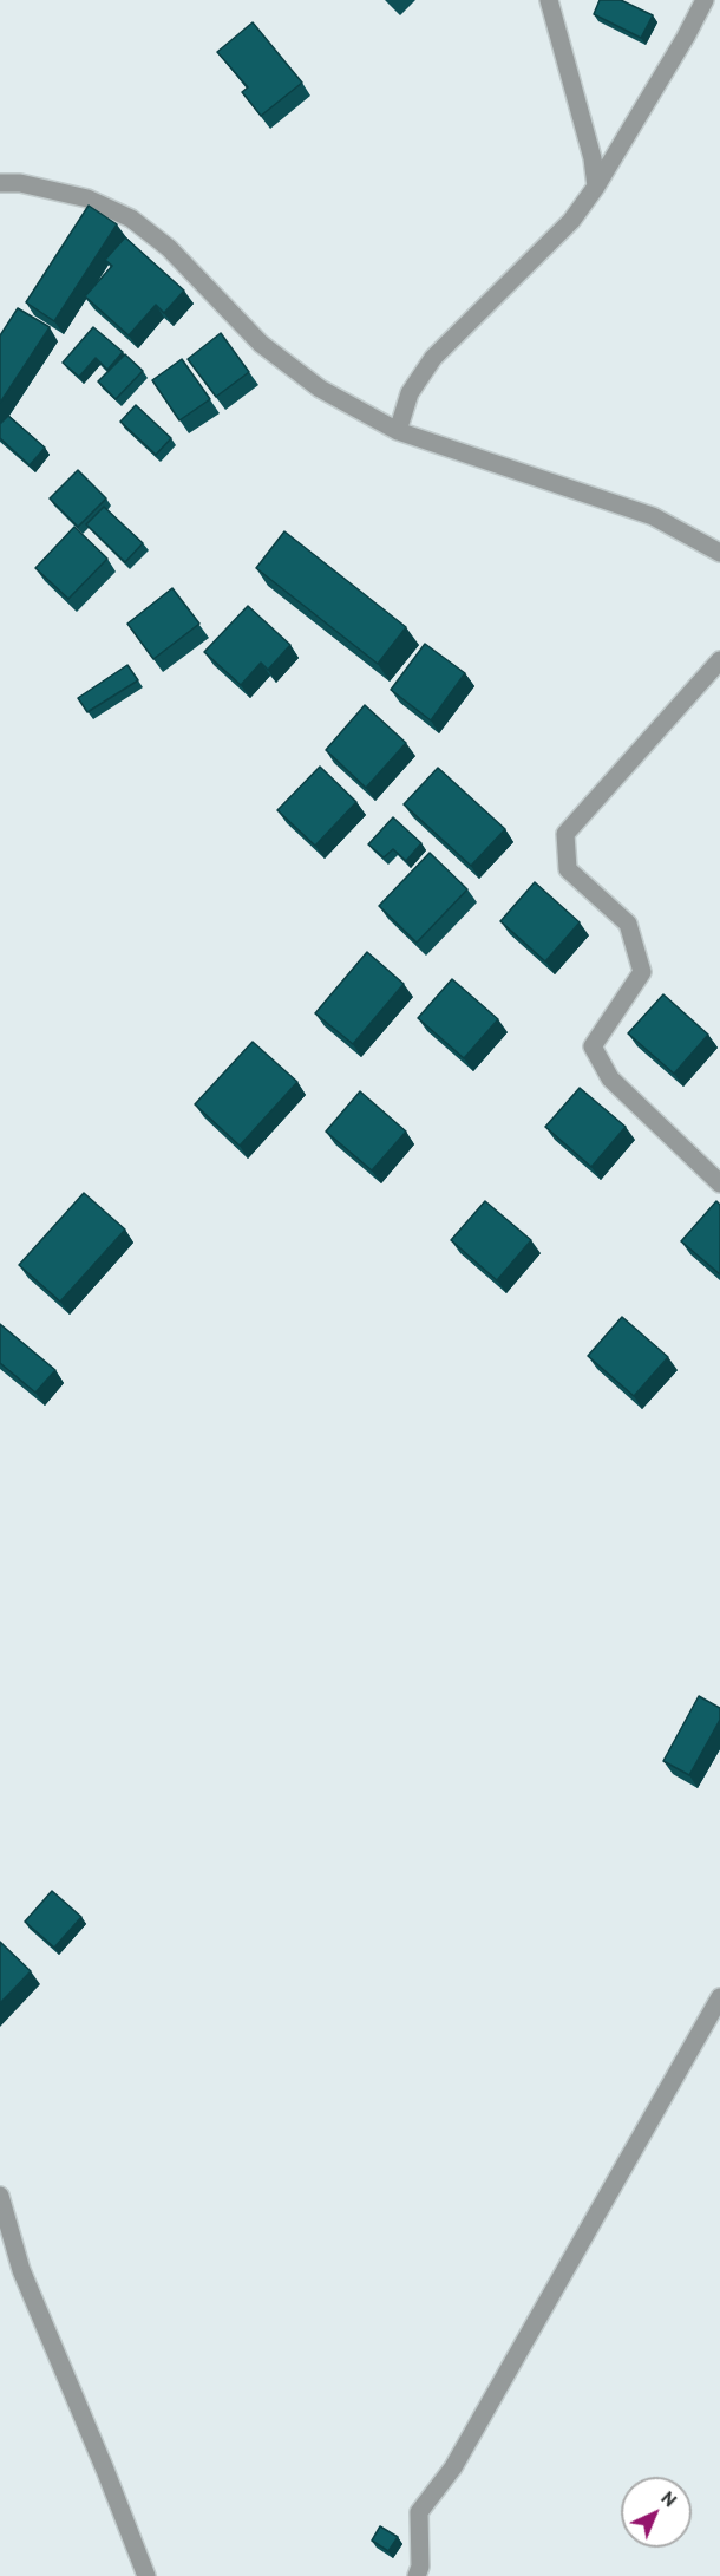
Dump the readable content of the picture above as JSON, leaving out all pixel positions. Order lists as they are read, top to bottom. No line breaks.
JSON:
{"north":"top right"}
